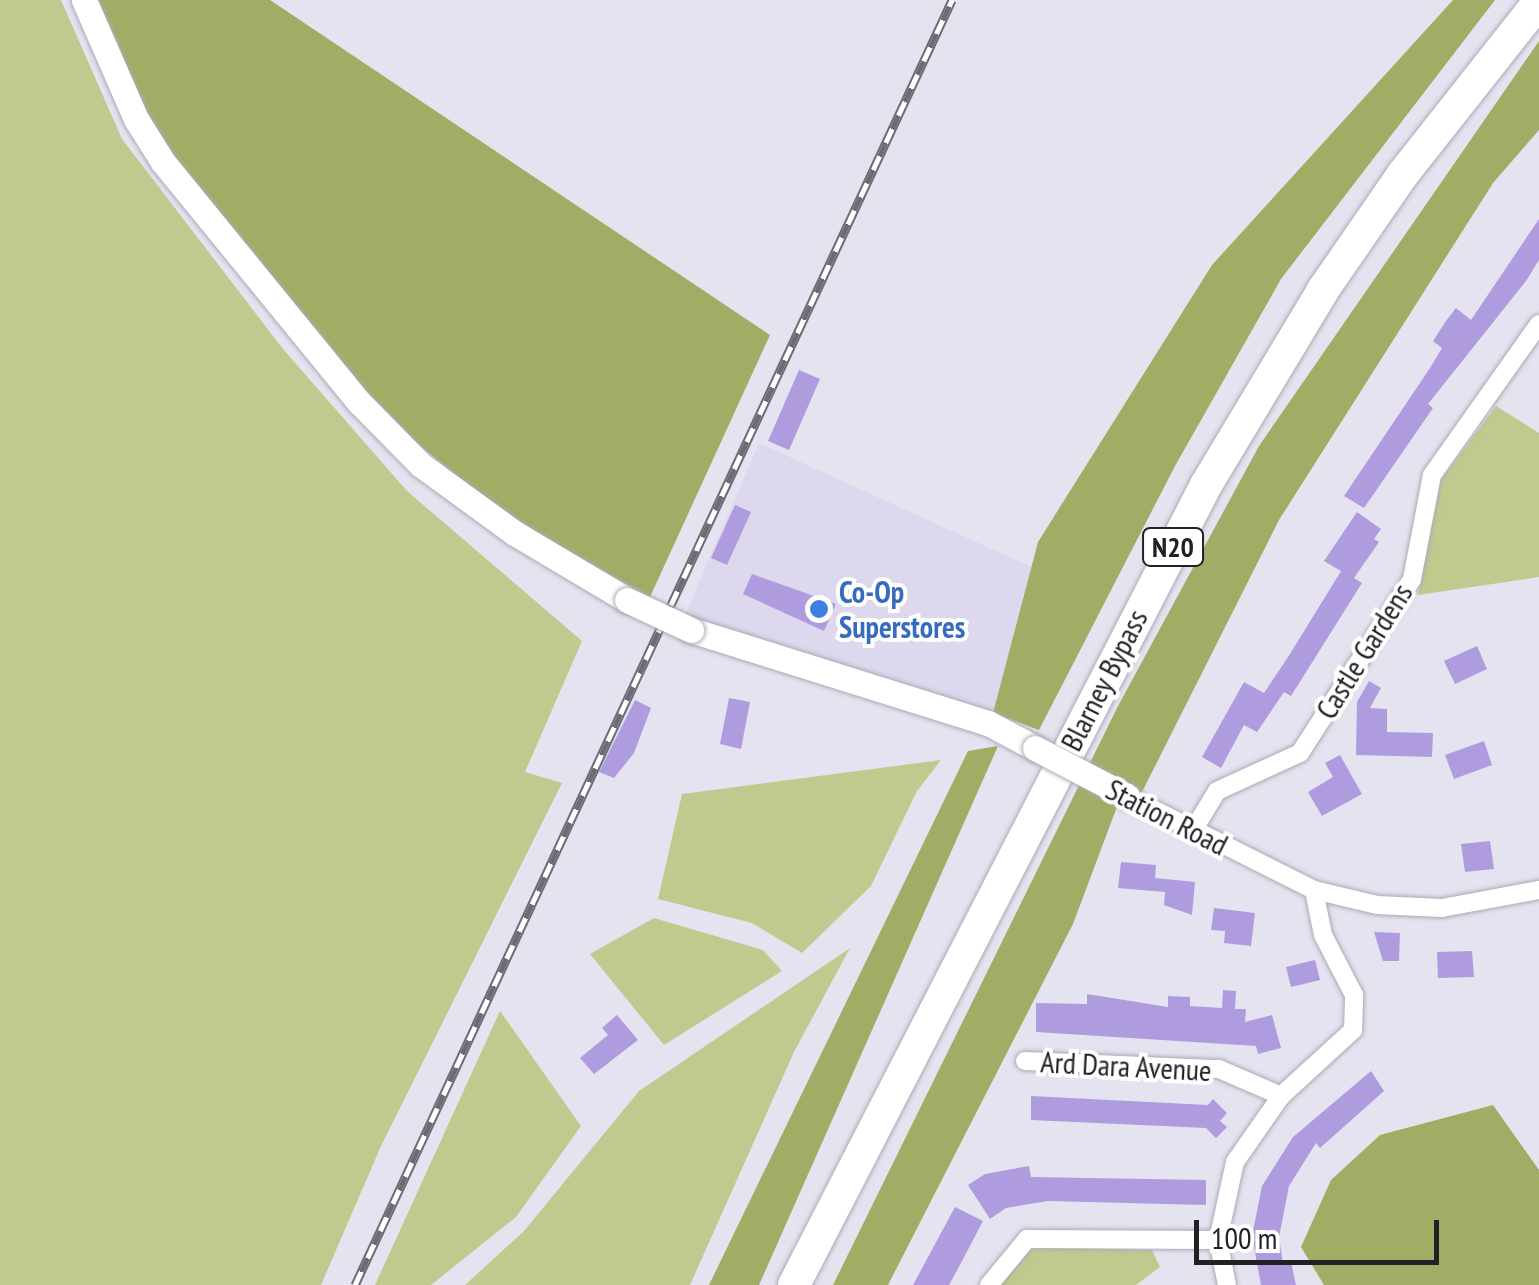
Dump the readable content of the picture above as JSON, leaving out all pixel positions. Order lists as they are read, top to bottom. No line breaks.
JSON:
{"streets":{"highway":["N20","Blarney Bypass"],"street":["Castle Gardens","Station Road","Ard Dara Avenue"]},"crossings":[["Castle Gardens","Station Road"]],"places":["Co-Op Superstores"],"scale_bar":"100 m"}
